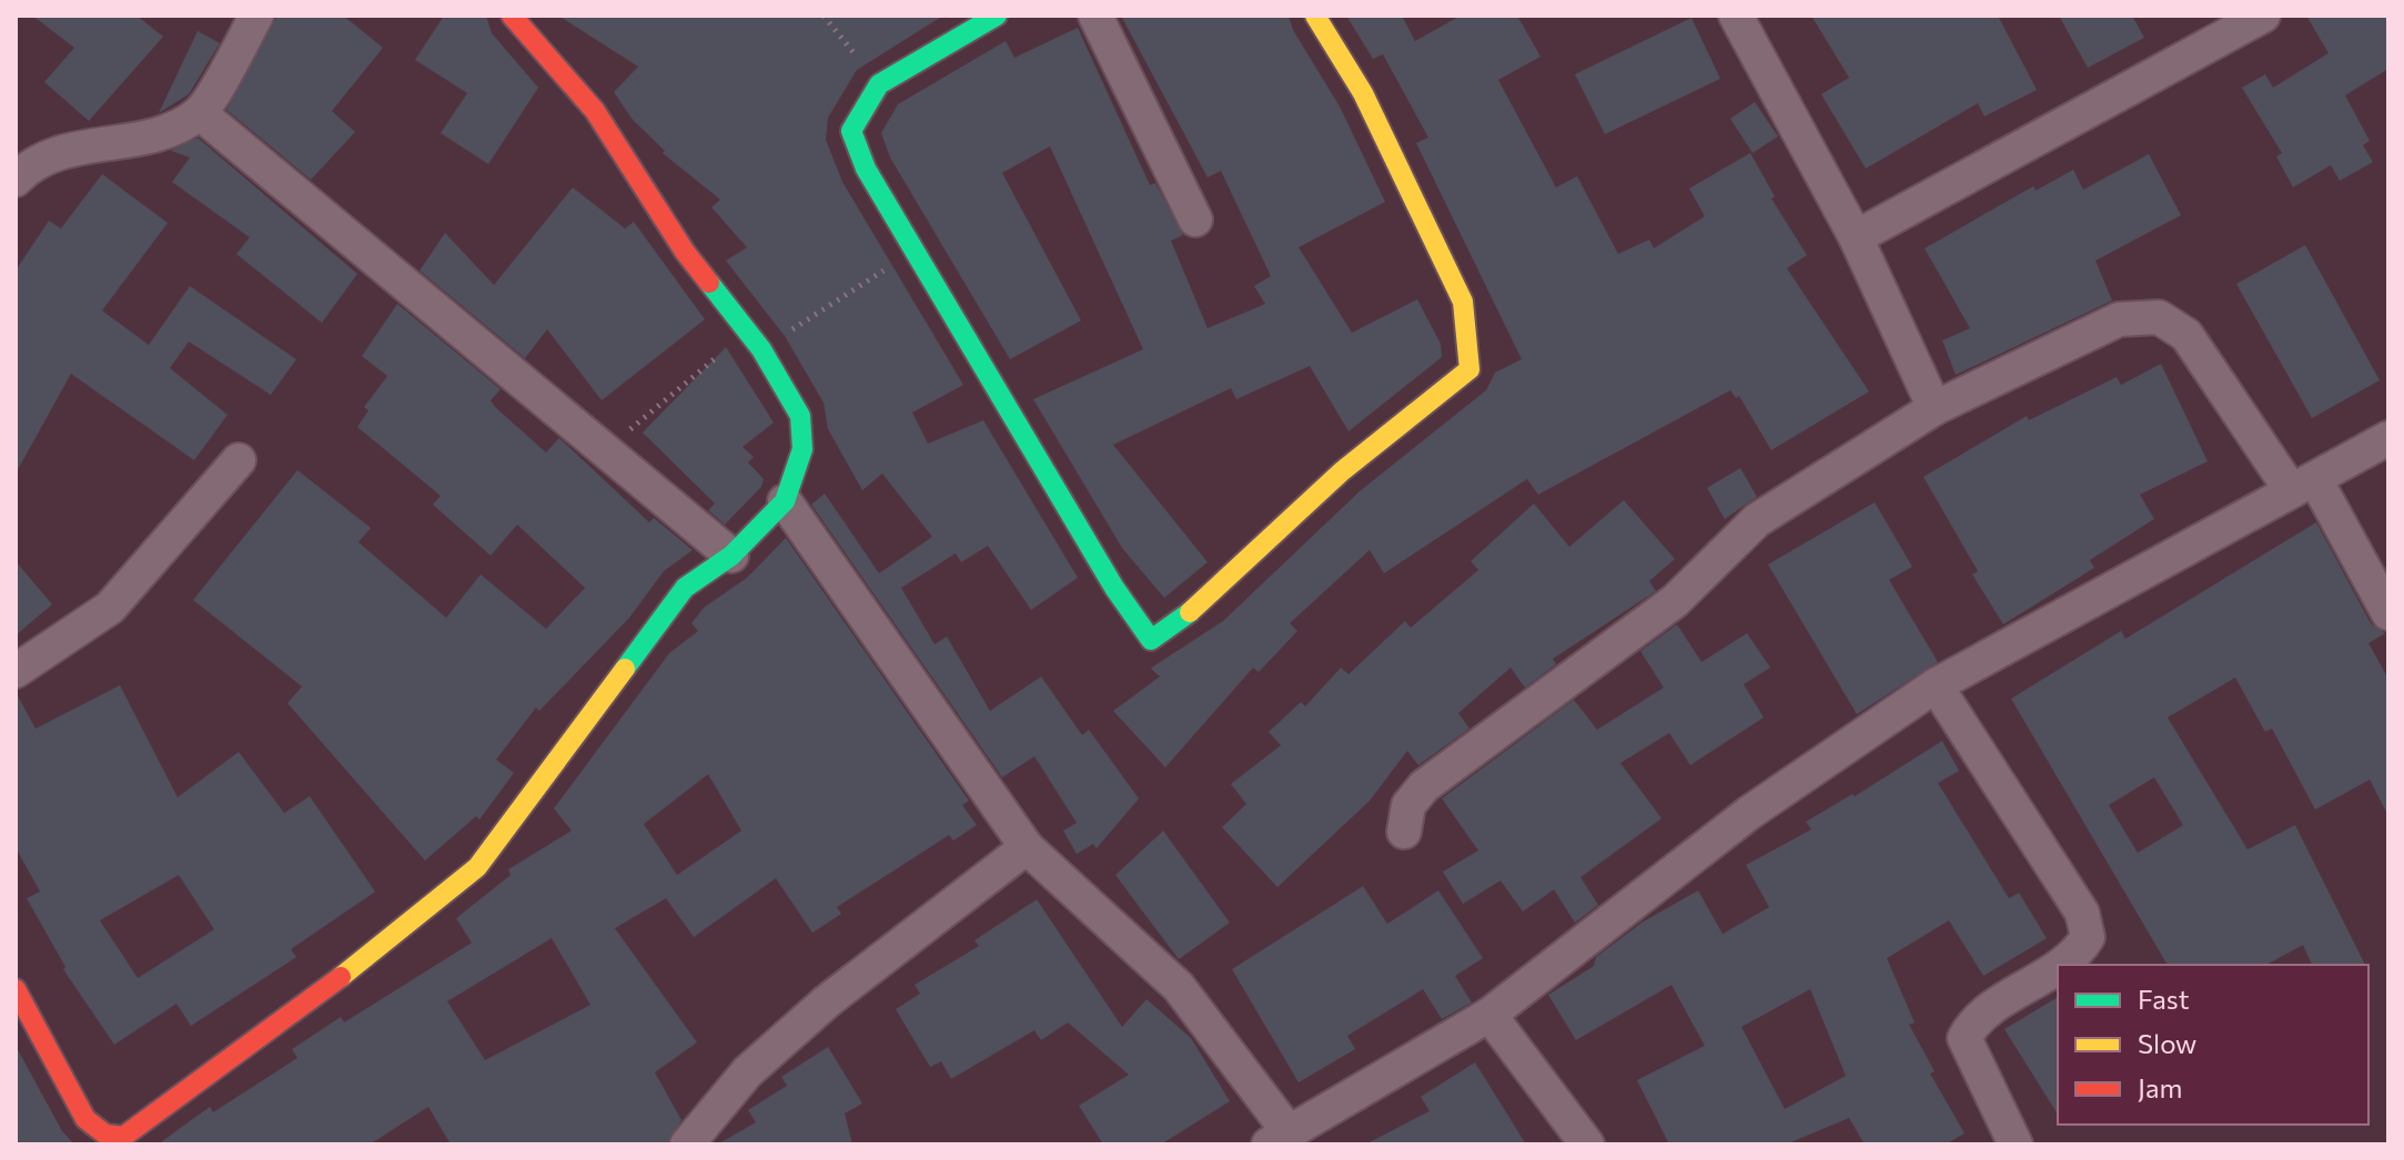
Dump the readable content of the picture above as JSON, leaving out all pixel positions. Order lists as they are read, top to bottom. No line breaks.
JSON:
{"legend":["Fast","Slow","Jam"]}
